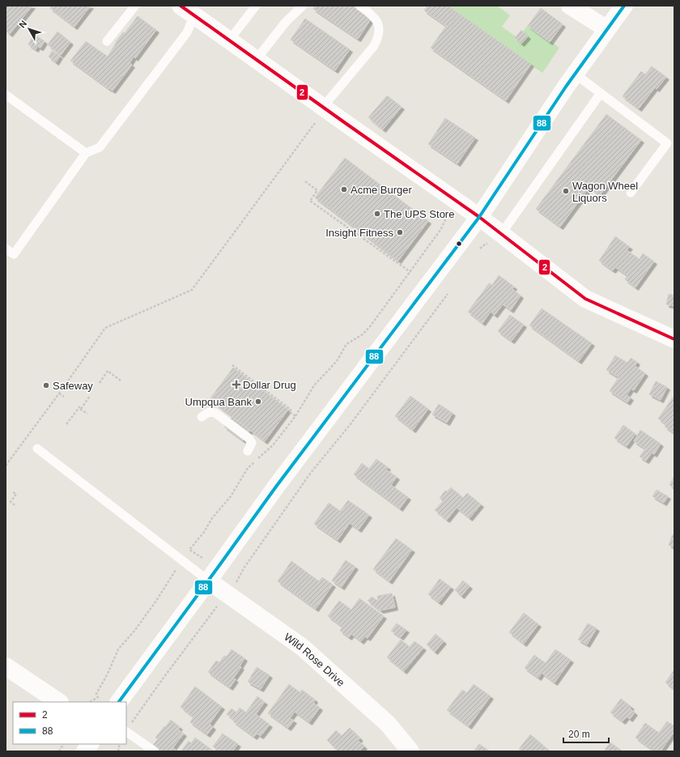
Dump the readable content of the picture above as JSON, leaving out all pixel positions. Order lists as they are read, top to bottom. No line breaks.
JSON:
{"streets":{"street":["Wild Rose Drive"]},"places":{"other":["Acme Burger","Wagon Wheel Liquors","The UPS Store","Insight Fitness","Safeway","Umpqua Bank"],"health":["Dollar Drug"]},"lines":["transit line 2","transit line 88"],"legend":["2","88"],"scale_bar":"20 m","north":"top left"}
